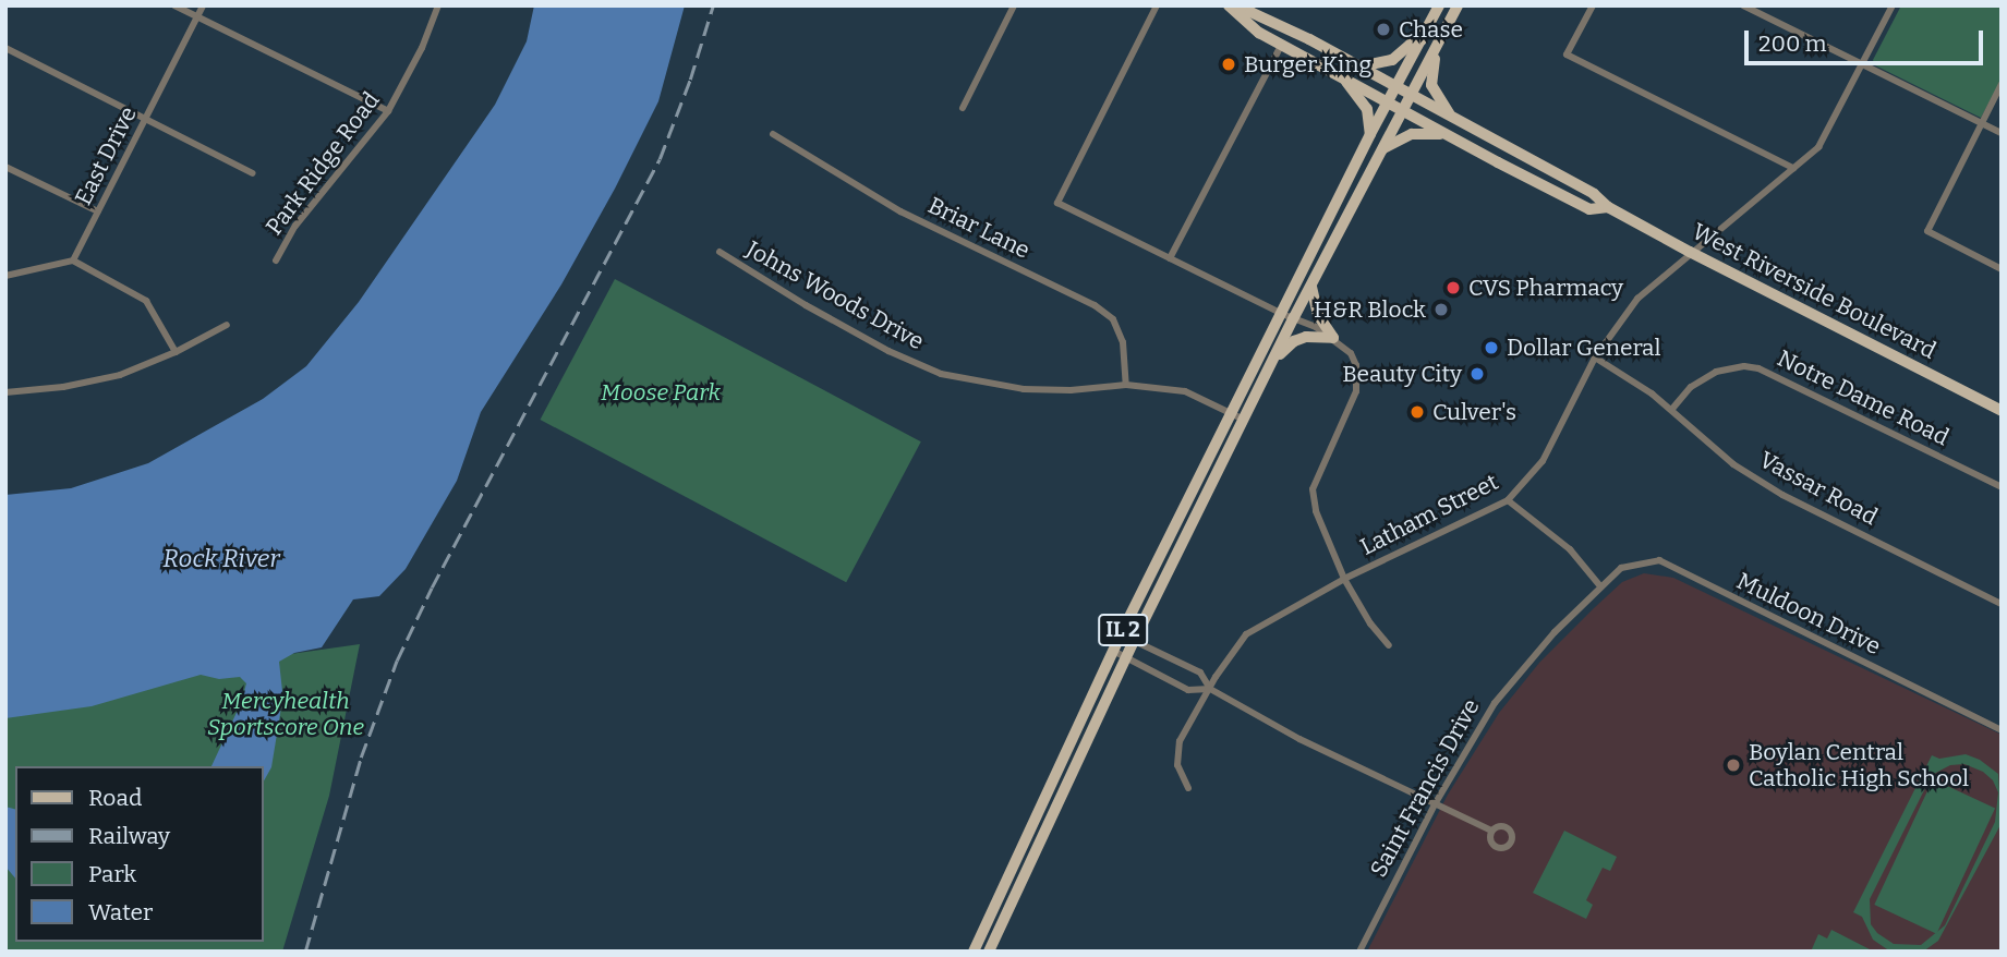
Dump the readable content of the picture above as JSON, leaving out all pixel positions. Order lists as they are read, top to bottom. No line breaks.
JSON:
{"streets":{"main road":["West Riverside Boulevard","IL 2"],"street":["East Drive","Park Ridge Road","Briar Lane","Johns Woods Drive","Notre Dame Road","Vassar Road","Latham Street","Muldoon Drive","Saint Francis Drive"]},"crossings":[["Briar Lane","Johns Woods Drive"],["West Riverside Boulevard","Latham Street"],["West Riverside Boulevard","IL 2"],["Johns Woods Drive","IL 2"],["Notre Dame Road","Vassar Road"],["Vassar Road","Latham Street"],["Muldoon Drive","Saint Francis Drive"]],"water":["Rock River"],"parks":["Moose Park","Mercyhealth Sportscore One"],"places":["Chase","Burger King","CVS Pharmacy","H&R Block","Dollar General","Beauty City","Culver's","Boylan Central Catholic High School"],"legend":["Road","Railway","Park","Water"],"scale_bar":"200 m"}
